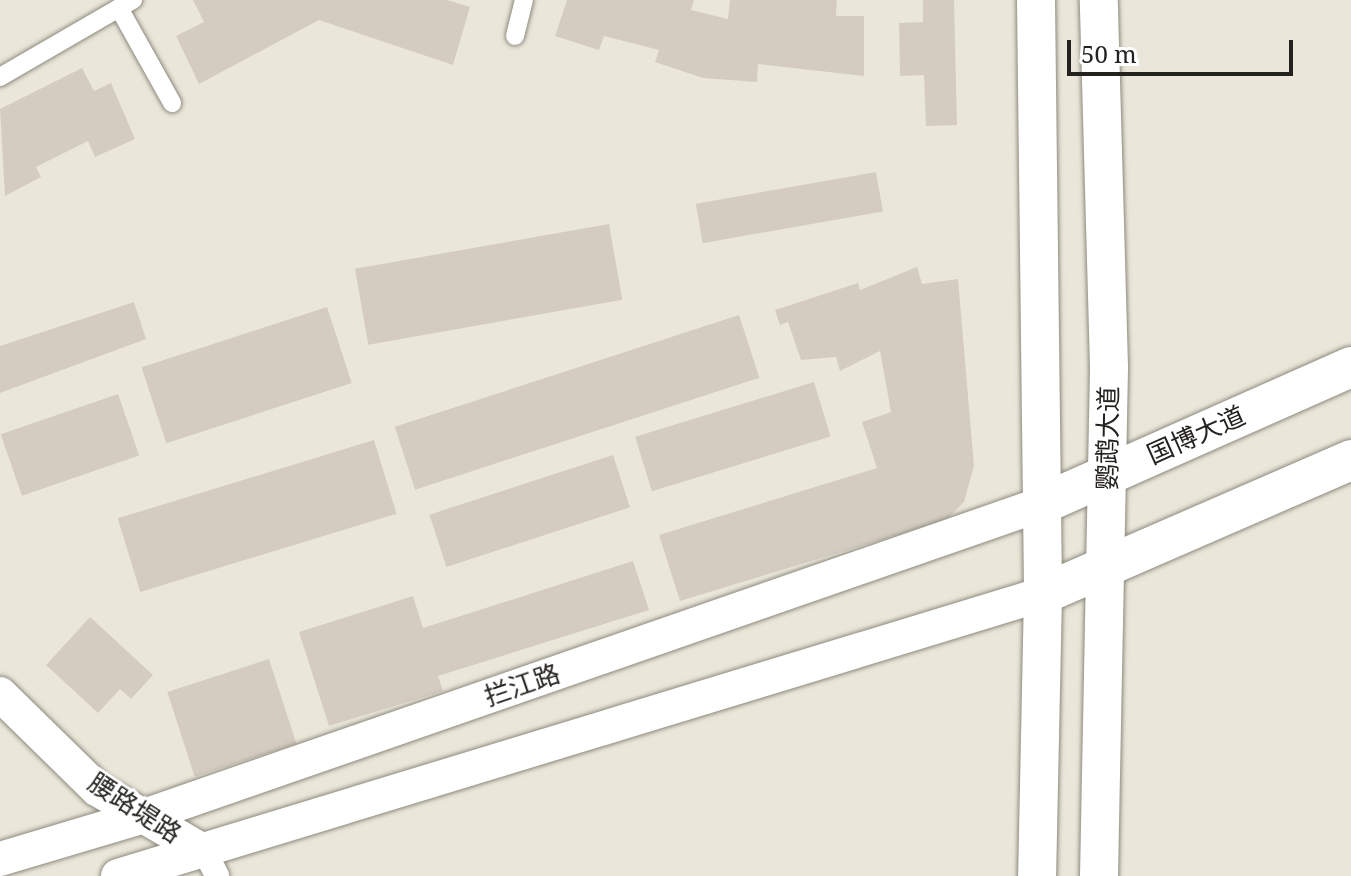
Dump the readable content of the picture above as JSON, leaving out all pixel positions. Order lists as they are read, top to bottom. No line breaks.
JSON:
{"streets":{"highway":["国博大道"],"main road":["鹦鹉大道","拦江路","腰路堤路"]},"crossings":[["国博大道","鹦鹉大道"],["国博大道","拦江路"],["拦江路","腰路堤路"]],"scale_bar":"50 m"}
